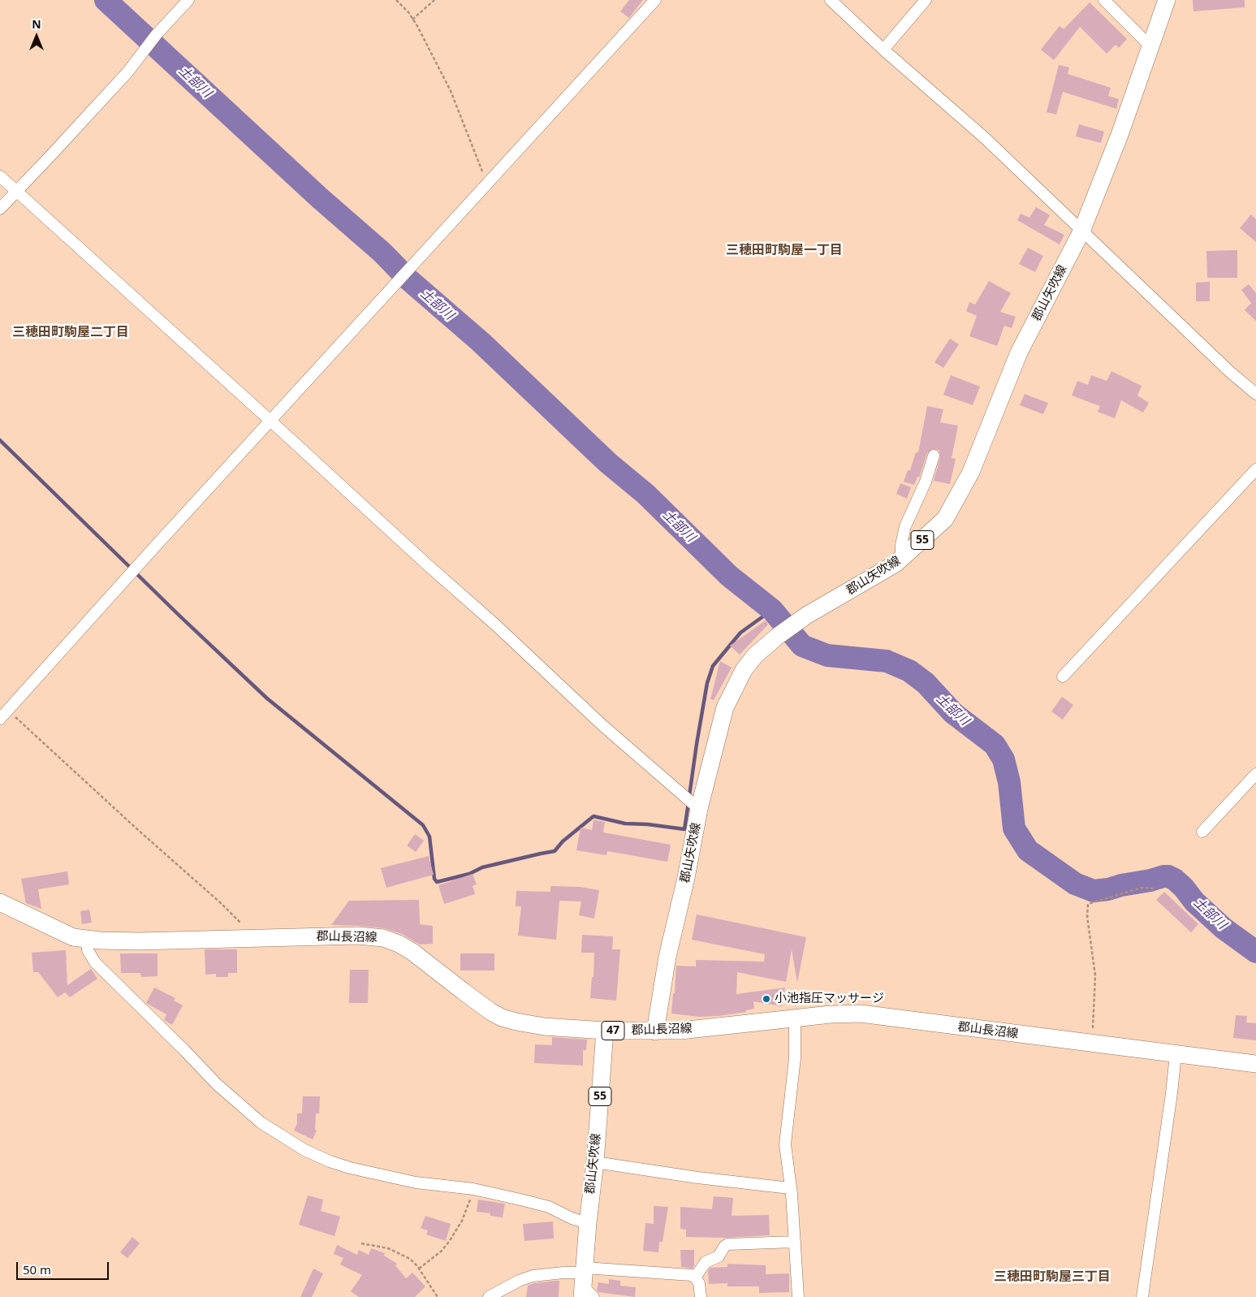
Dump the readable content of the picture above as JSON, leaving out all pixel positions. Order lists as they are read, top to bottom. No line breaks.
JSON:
{"streets":{"main road":["郡山矢吹線","55","郡山長沼線","47"]},"crossings":[["郡山矢吹線","郡山長沼線"]],"districts":["三穂田町駒屋一丁目","三穂田町駒屋二丁目","三穂田町駒屋三丁目"],"water":["土部川"],"places":["小池指圧マッサージ"],"scale_bar":"50 m","north":"top"}
